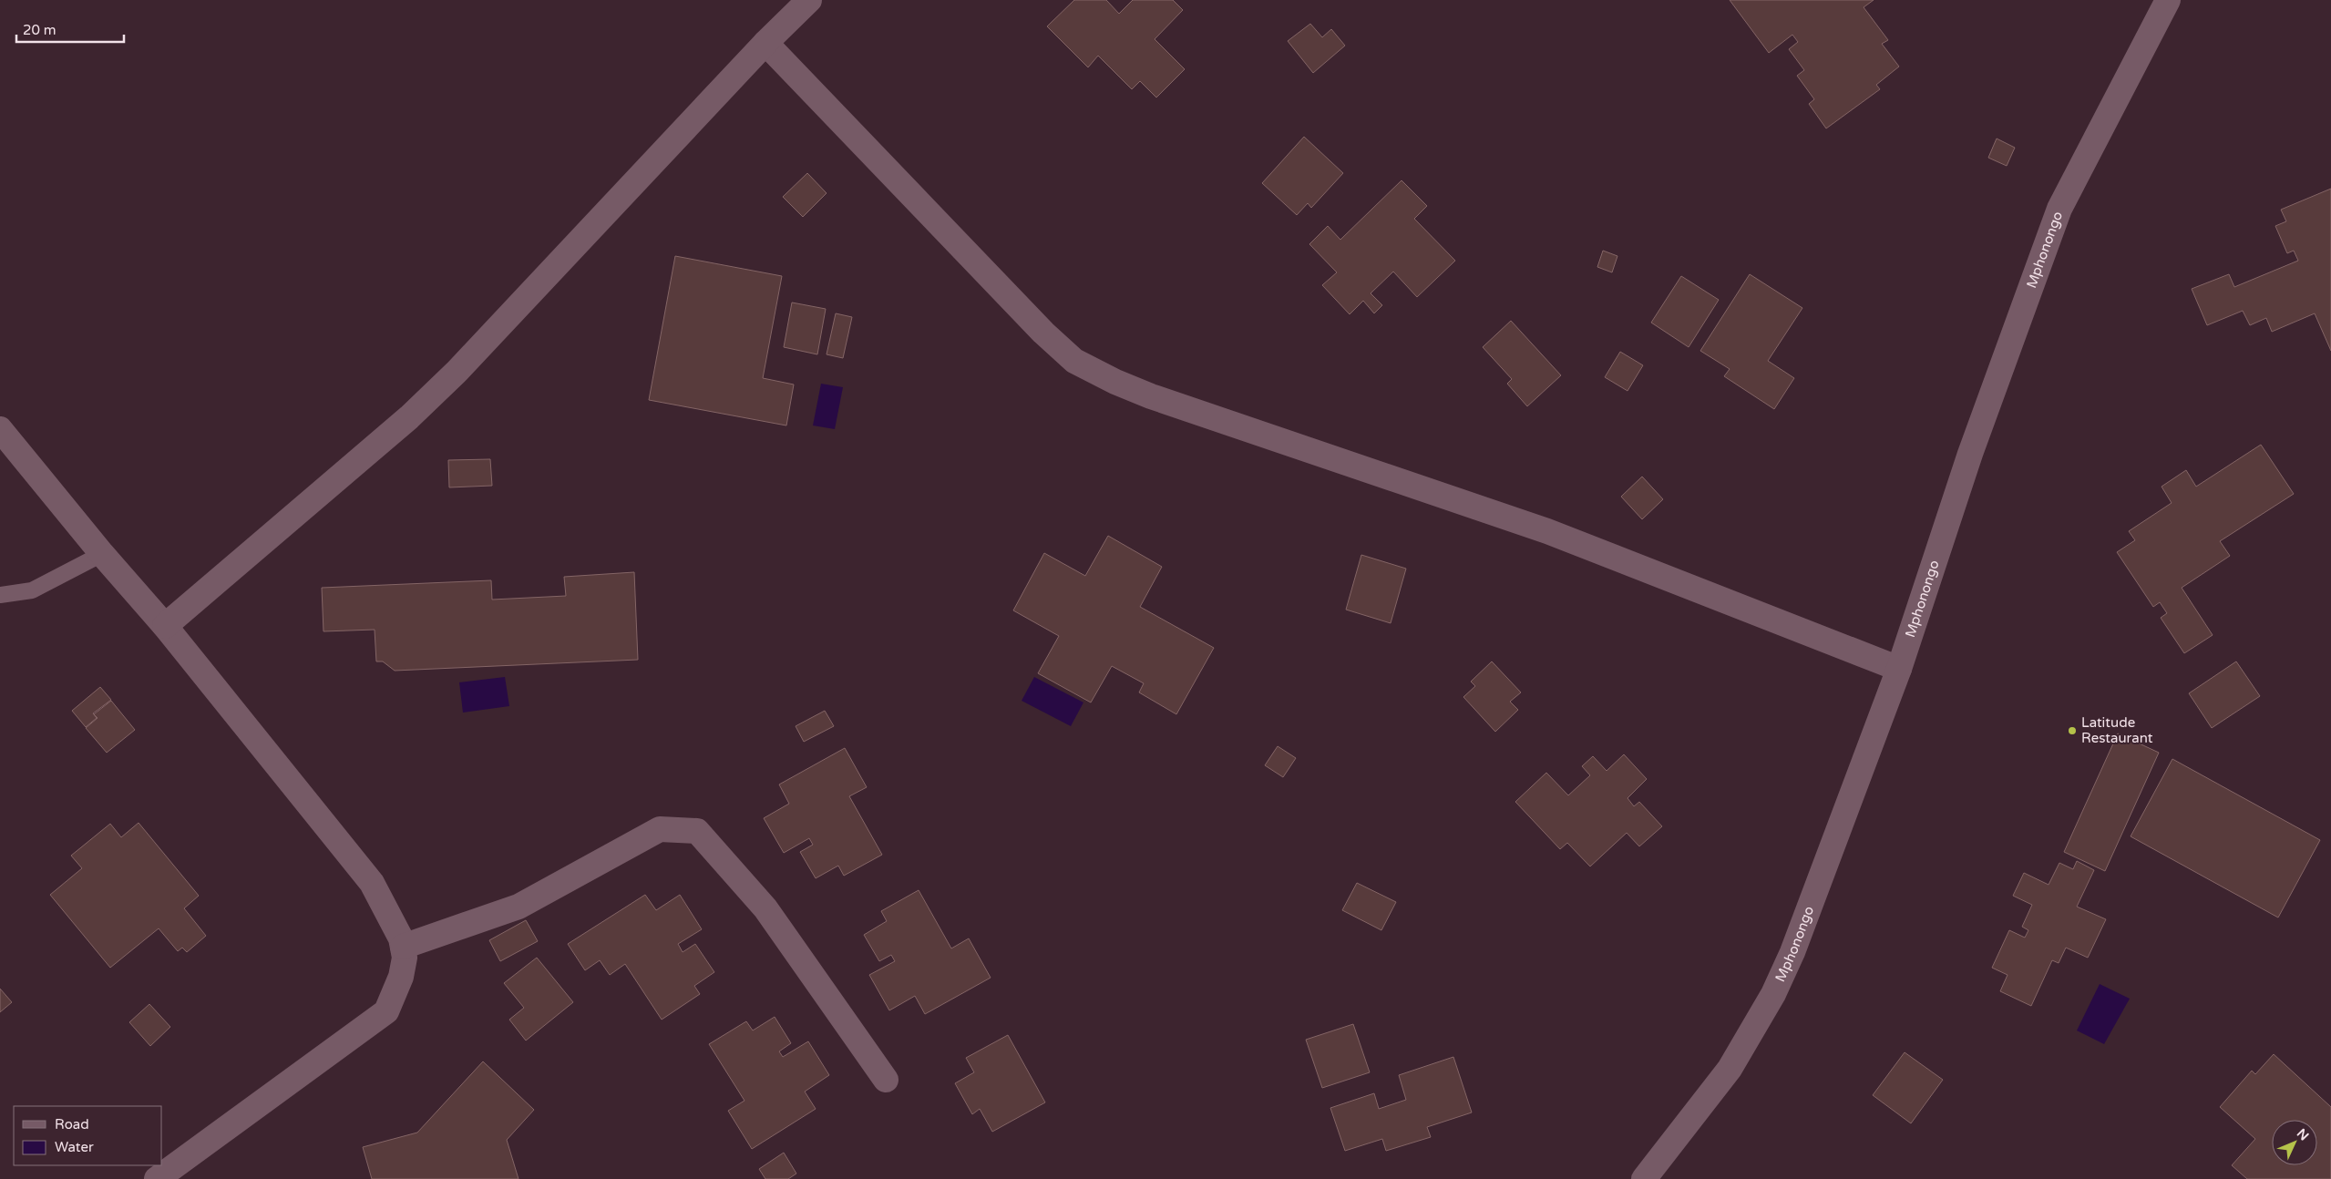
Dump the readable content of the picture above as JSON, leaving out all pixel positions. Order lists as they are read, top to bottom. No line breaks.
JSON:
{"streets":{"street":["Mphonongo"]},"places":["Latitude Restaurant"],"legend":["Road","Water"],"scale_bar":"20 m","north":"top right"}
